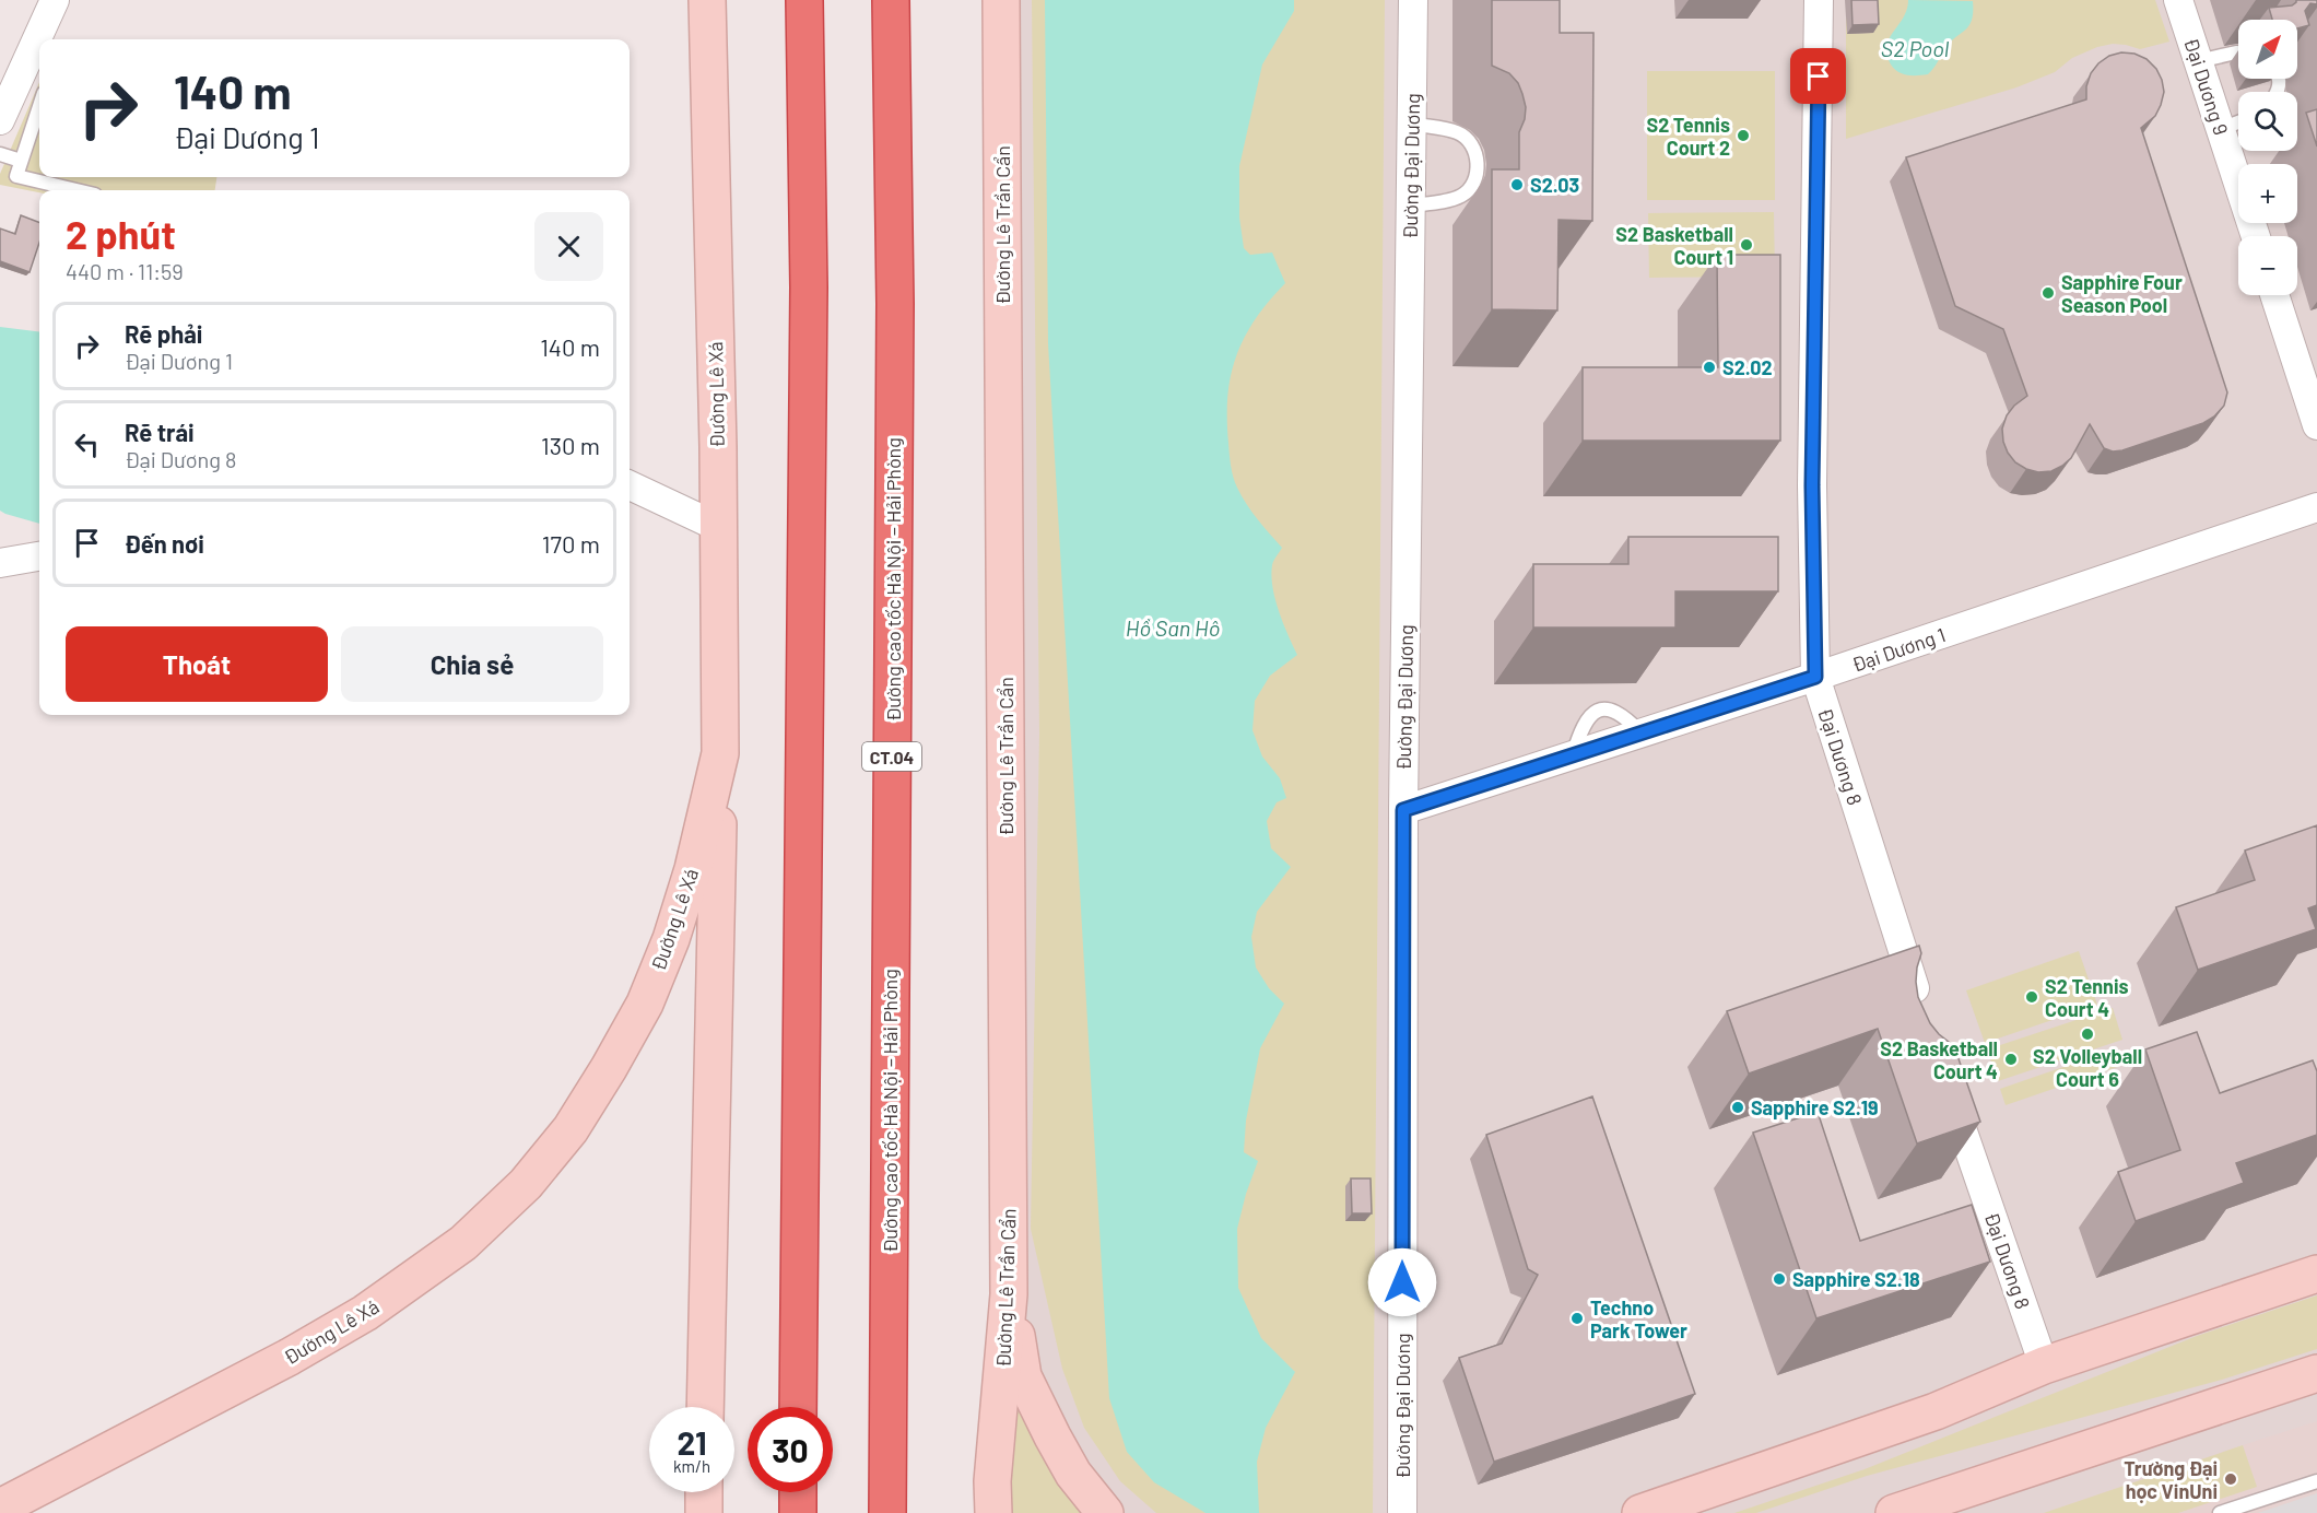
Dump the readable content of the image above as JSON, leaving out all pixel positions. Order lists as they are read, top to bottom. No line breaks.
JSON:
{"streets":{"highway":["Đường cao tốc Hà Nội – Hải Phòng","CT.04"],"main road":["Đường Lê Trần Cẩn","Đường Lê Xá"],"street":["Đại Dương 9","Đường Đại Dương","Đại Dương 1","Đại Dương 8"]},"crossings":[["Đường Đại Dương","Đại Dương 1"],["Đại Dương 1","Đại Dương 8"]],"water":["S2 Pool","Hồ San Hô"],"places":["S2 Tennis Court 2","S2.03","S2 Basketball Court 1","Sapphire Four Season Pool","S2.02","S2 Tennis Court 4","S2 Volleyball Court 6","S2 Basketball Court 4","Sapphire S2.19","Sapphire S2.18","Techno Park Tower","Trường Đại học VinUni"],"north":"top right","page":{"map_buttons":["+","−"],"turn":["140 m","Đại Dương 1"],"heading":["2 phút","440 m · 11:59"],"list":[{"name":"Rẽ phải","note":"Đại Dương 1","value":"140 m"},{"name":"Rẽ trái","note":"Đại Dương 8","value":"130 m"},{"name":"Đến nơi","value":"170 m"}],"buttons":["Thoát","Chia sẻ"],"speed":"21 km/h","limit":"30"}}
